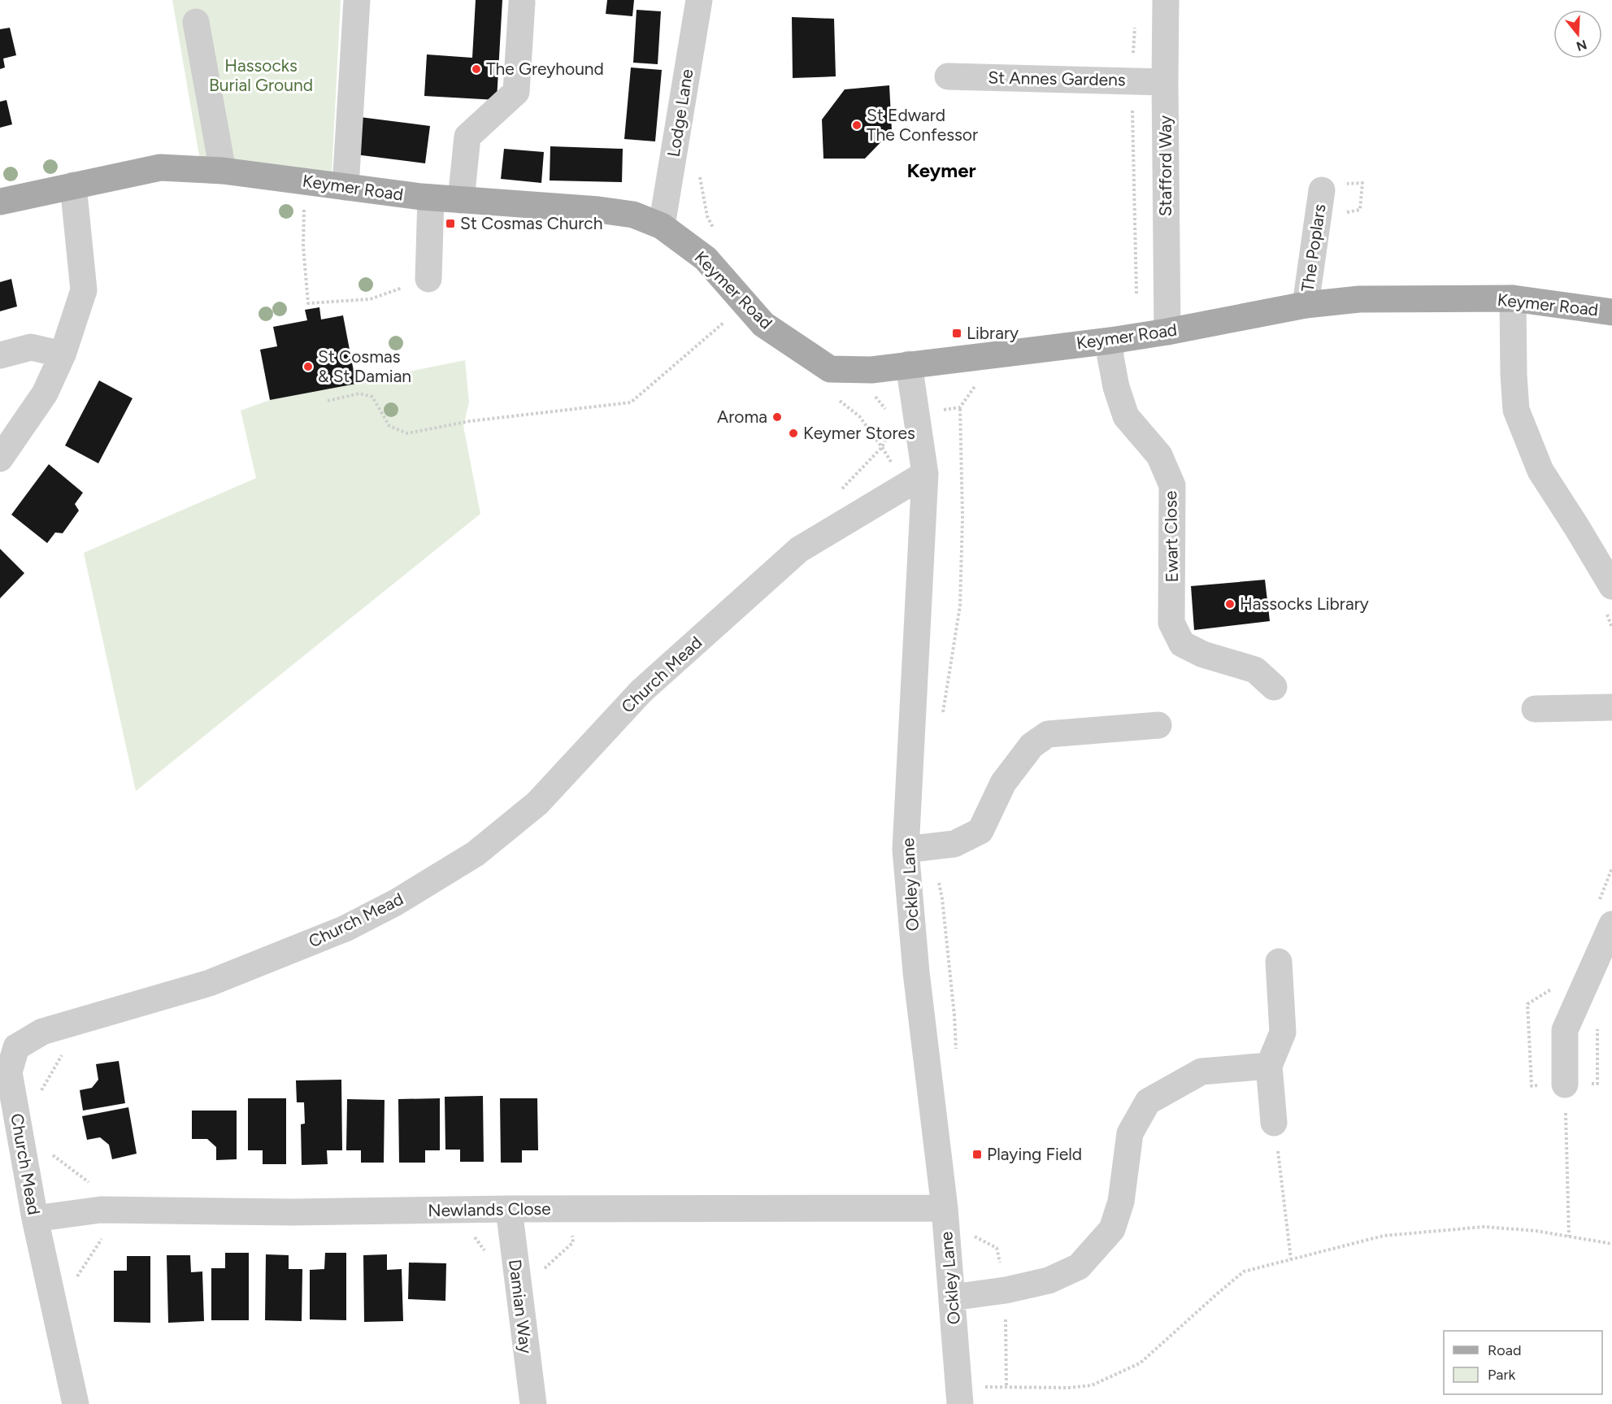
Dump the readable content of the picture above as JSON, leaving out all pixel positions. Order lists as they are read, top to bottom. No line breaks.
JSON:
{"streets":{"main road":["Keymer Road"],"street":["St Annes Gardens","Lodge Lane","Stafford Way","The Poplars","Ewart Close","Church Mead","Ockley Lane","Newlands Close","Damian Way"]},"crossings":[["St Annes Gardens","Stafford Way"],["Lodge Lane","Keymer Road"],["Stafford Way","Keymer Road"],["Keymer Road","The Poplars"],["Keymer Road","Ewart Close"],["Keymer Road","Ockley Lane"],["Church Mead","Ockley Lane"],["Church Mead","Newlands Close"],["Ockley Lane","Newlands Close"],["Newlands Close","Damian Way"]],"districts":["Keymer"],"parks":["Hassocks Burial Ground"],"places":{"other":["The Greyhound","St Edward The Confessor","St Cosmas & St Damian","Aroma","Keymer Stores","Hassocks Library"],"transit":["St Cosmas Church","Library","Playing Field"]},"legend":["Road","Park"],"north":"bottom"}
